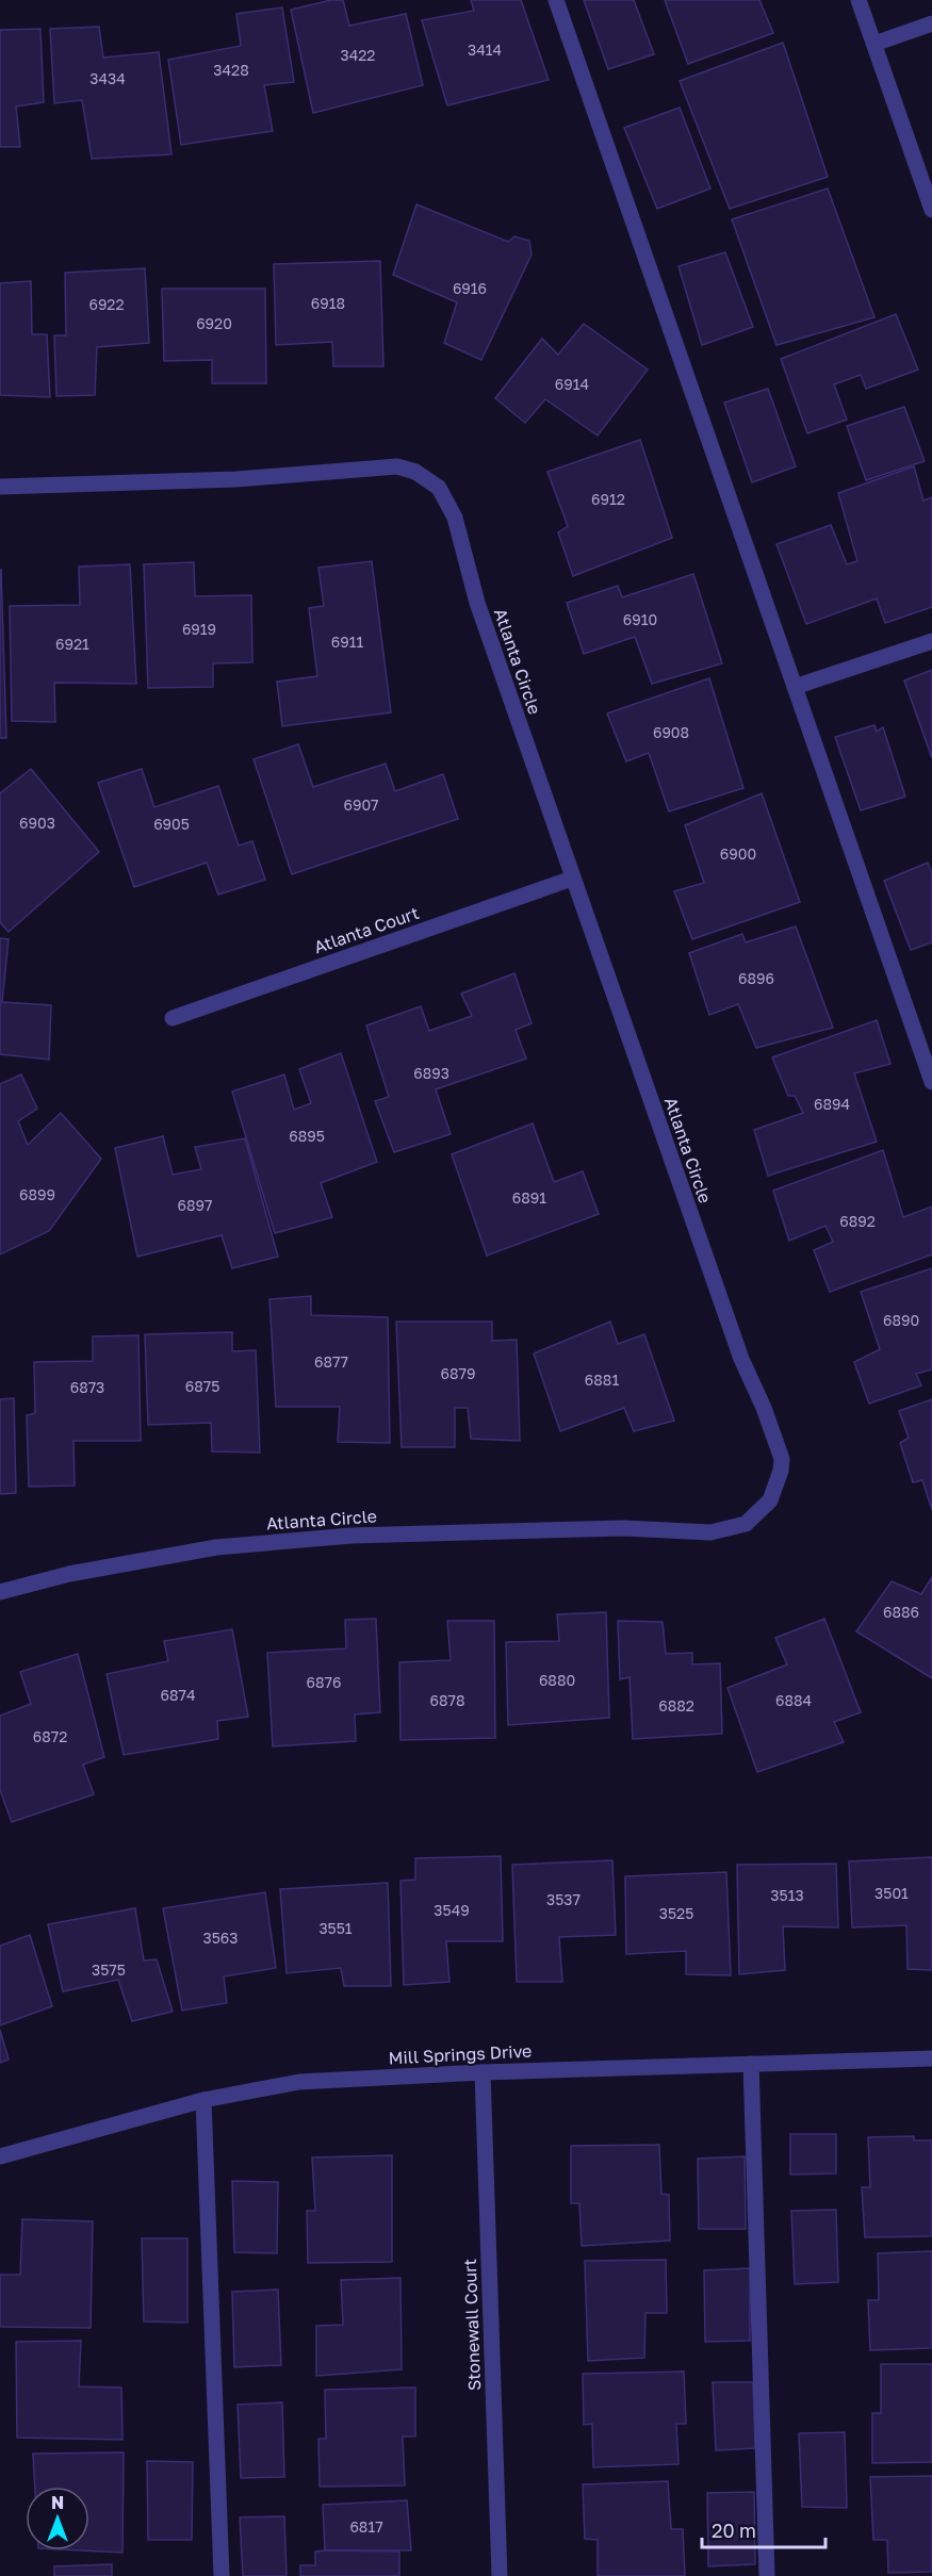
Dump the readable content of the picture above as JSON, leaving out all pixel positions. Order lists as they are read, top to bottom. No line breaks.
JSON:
{"streets":{"street":["Atlanta Circle","Atlanta Court","Mill Springs Drive","Stonewall Court"]},"crossings":[["Atlanta Circle","Atlanta Court"],["Mill Springs Drive","Stonewall Court"]],"house_numbers":["3414","3422","3428","3434","6916","6918","6922","6920","6914","6912","6910","6919","6911","6921","6908","6907","6903","6905","6900","6896","6893","6894","6895","6899","6891","6897","6892","6890","6877","6879","6881","6875","6873","6886","6880","6876","6874","6878","6884","6882","6872","3501","3513","3537","3549","3525","3551","3563","3575","6817"],"scale_bar":"20 m","north":"top"}
